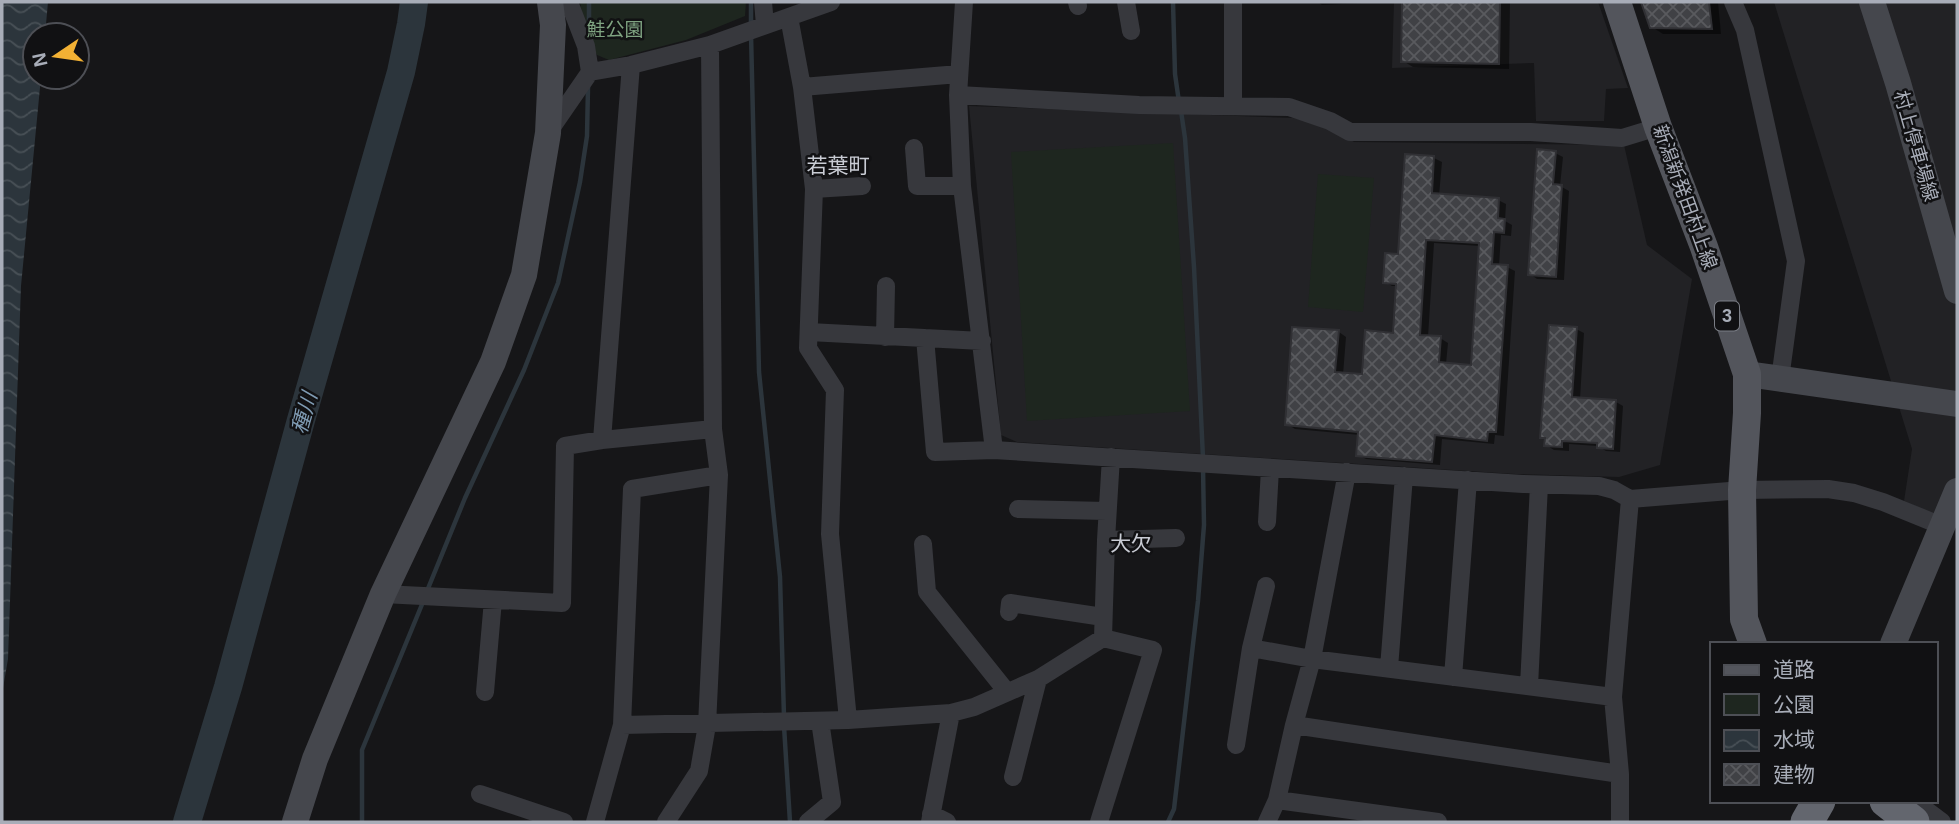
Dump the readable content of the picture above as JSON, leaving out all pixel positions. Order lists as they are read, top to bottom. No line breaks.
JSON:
{"streets":{"main road":["新潟新発田村上線","3"],"street":["村上停車場線"]},"districts":["若葉町","大欠"],"water":["種川"],"parks":["鮭公園"],"legend":["道路","公園","水域","建物"],"north":"left"}
